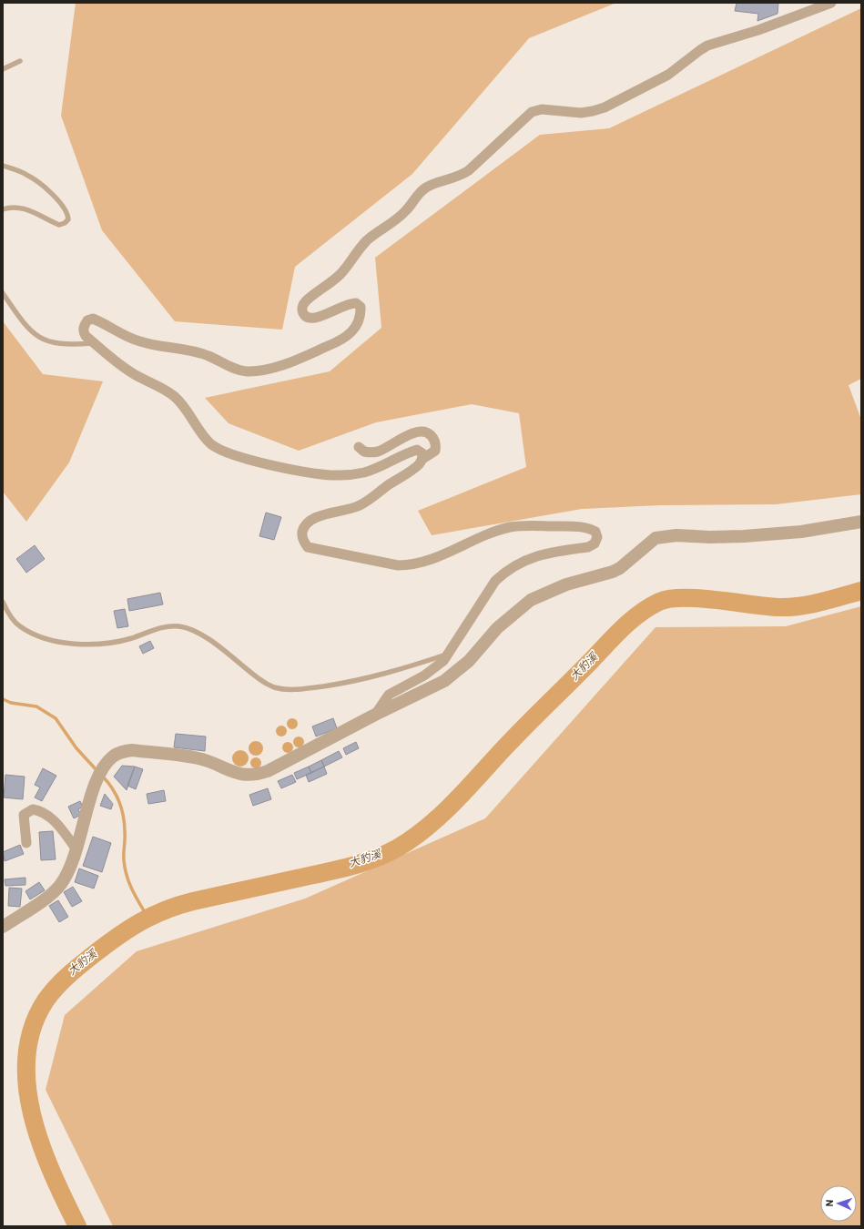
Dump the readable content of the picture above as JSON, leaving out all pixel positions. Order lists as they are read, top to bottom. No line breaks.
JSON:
{"water":["大豹溪"],"north":"left"}
